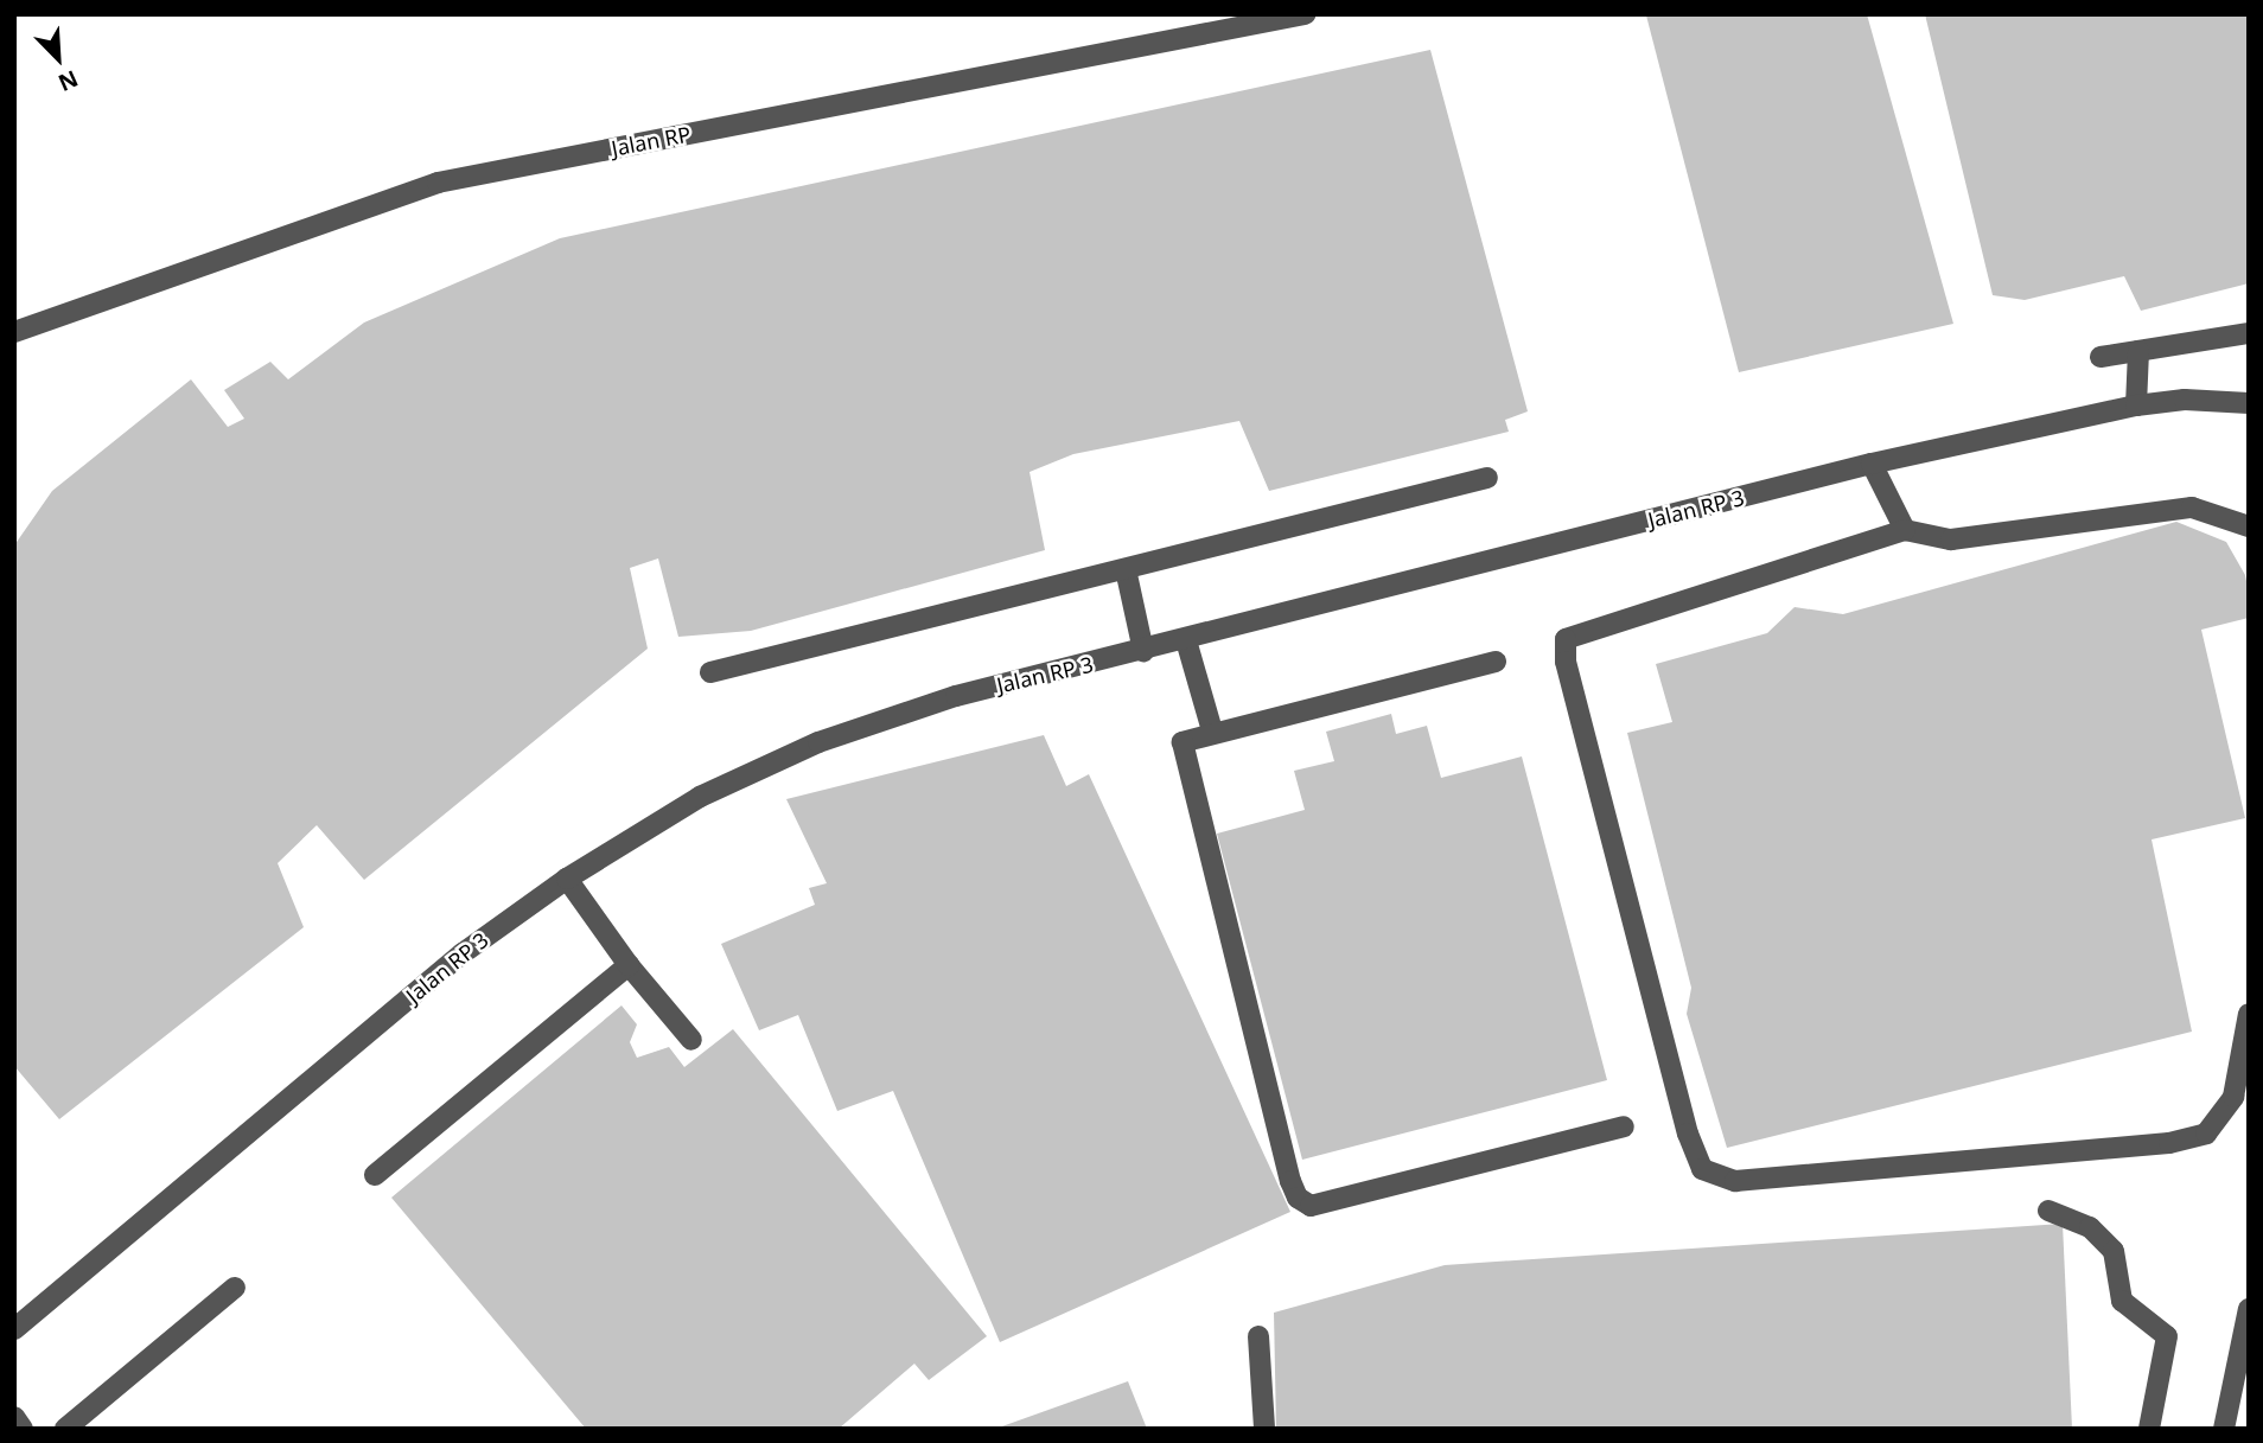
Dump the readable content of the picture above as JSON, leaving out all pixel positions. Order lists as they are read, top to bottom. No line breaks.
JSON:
{"streets":{"street":["Jalan RP","Jalan RP 3"]},"north":"bottom right"}
